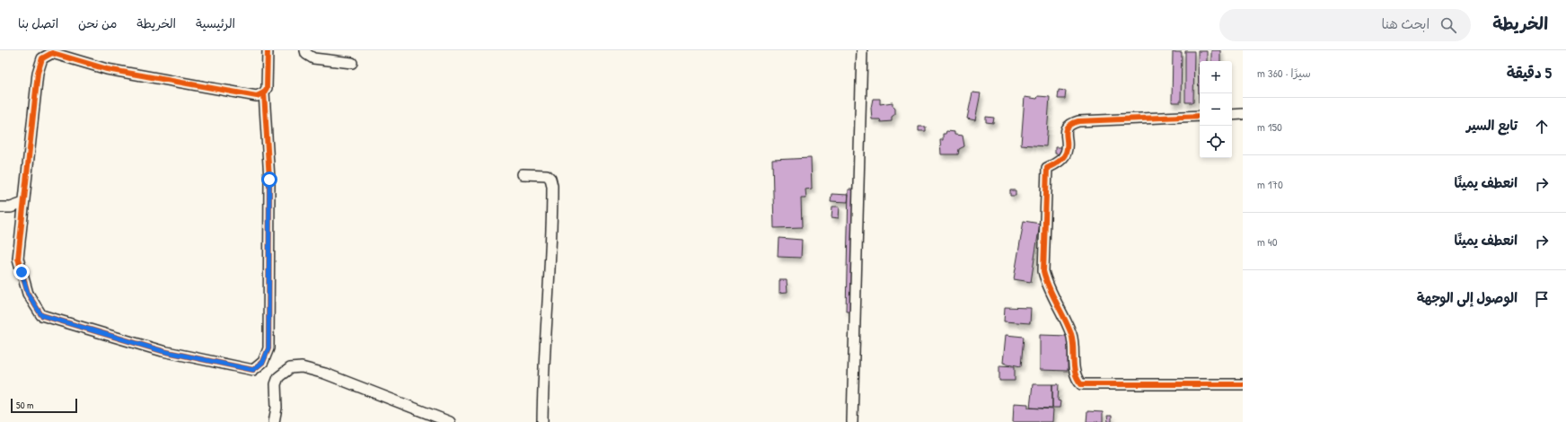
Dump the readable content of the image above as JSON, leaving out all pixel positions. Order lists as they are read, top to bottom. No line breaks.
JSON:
{"scale_bar":"50 m","page":{"header":"الخريطة","search":"ابحث هنا","nav":["الرئيسية","الخريطة","من نحن","اتصل بنا"],"heading":["5 دقيقة","سيرًا · 360 m"],"map_buttons":["+","−"],"list":[["تابع السير","150 m"],["انعطف يمينًا","170 m"],["انعطف يمينًا","40 m"],"الوصول إلى الوجهة"],"scale":"50 m"}}
